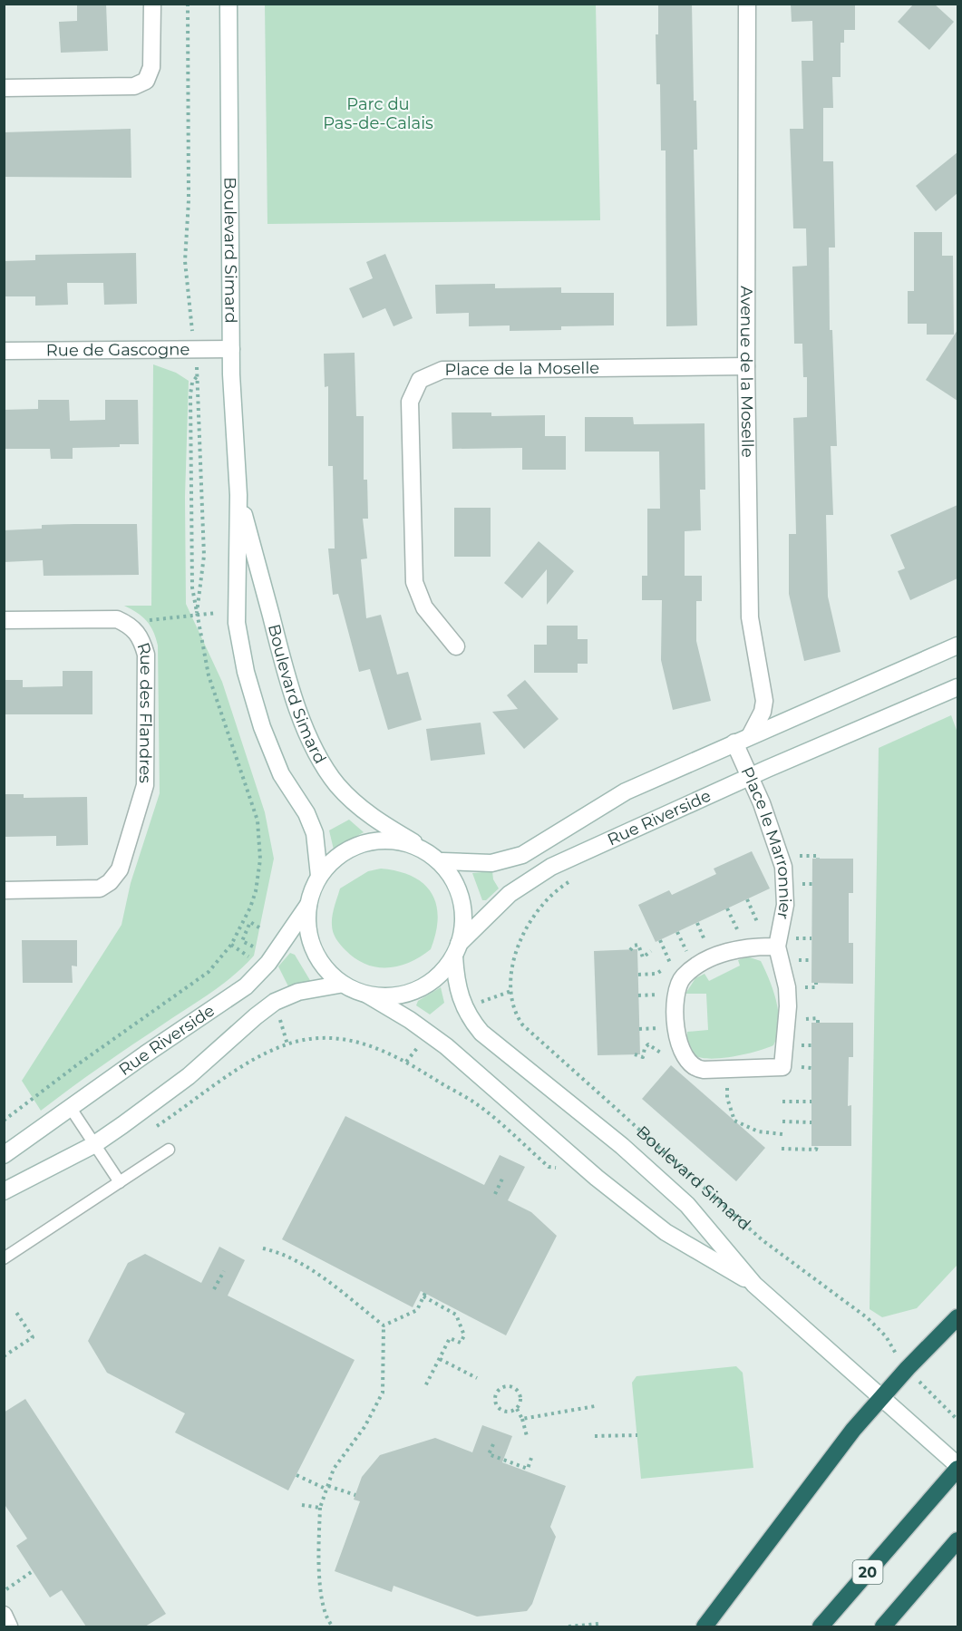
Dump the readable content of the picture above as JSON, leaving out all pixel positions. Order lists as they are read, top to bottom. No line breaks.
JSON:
{"streets":{"highway":["20"],"street":["Boulevard Simard","Rue de Gascogne","Place de la Moselle","Avenue de la Moselle","Rue des Flandres","Rue Riverside","Place le Marronnier"]},"crossings":[["Boulevard Simard","Rue de Gascogne"],["Boulevard Simard","Rue Riverside"],["Boulevard Simard","20"],["Place de la Moselle","Avenue de la Moselle"],["Rue Riverside","Place le Marronnier"]],"parks":["Parc du Pas-de-Calais"]}
